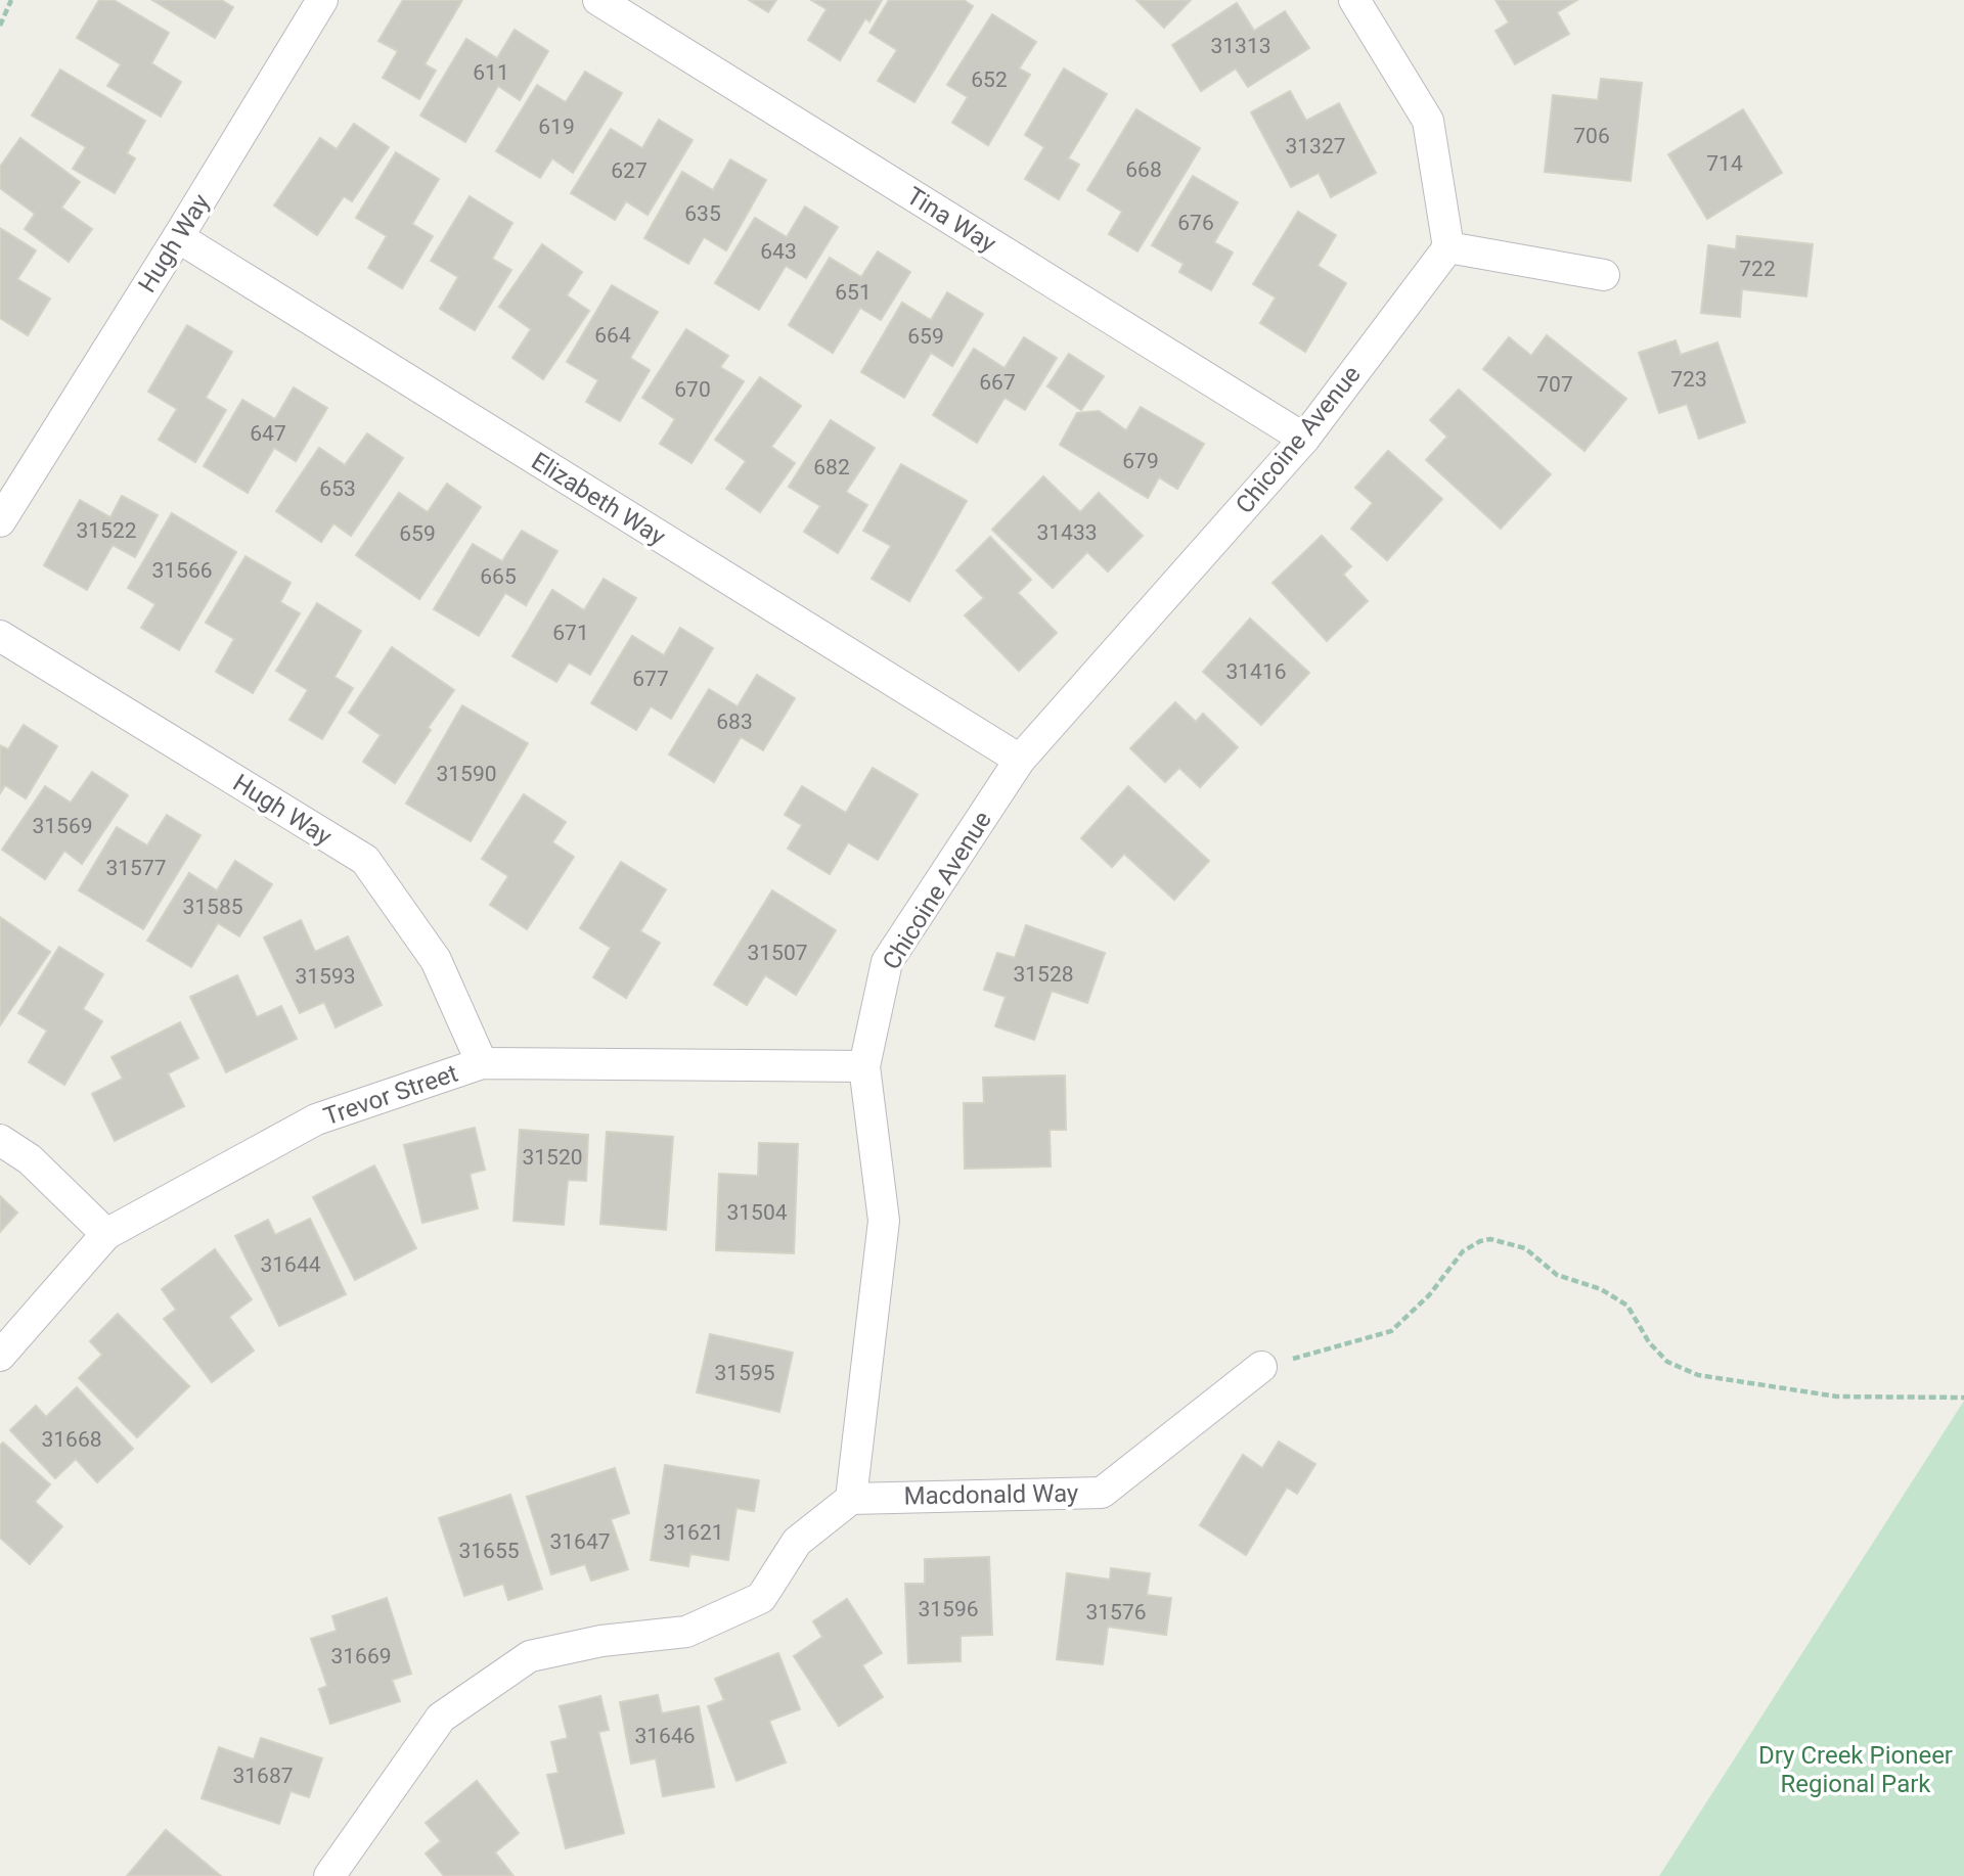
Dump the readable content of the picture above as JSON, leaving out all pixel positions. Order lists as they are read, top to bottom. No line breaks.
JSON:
{"streets":{"street":["Tina Way","Hugh Way","Chicoine Avenue","Elizabeth Way","Trevor Street","Macdonald Way"]},"crossings":[["Tina Way","Chicoine Avenue"],["Hugh Way","Elizabeth Way"],["Hugh Way","Trevor Street"],["Chicoine Avenue","Elizabeth Way"],["Chicoine Avenue","Trevor Street"],["Chicoine Avenue","Macdonald Way"]],"parks":["Dry Creek Pioneer Regional Park"],"house_numbers":["31313","611","652","619","706","31327","714","668","627","635","676","643","722","651","664","659","723","667","707","670","647","679","682","653","31522","31433","659","31566","665","671","31416","677","683","31590","31569","31577","31585","31507","31528","31593","31520","31504","31644","31595","31668","31621","31647","31655","31596","31576","31669","31646","31687"]}
